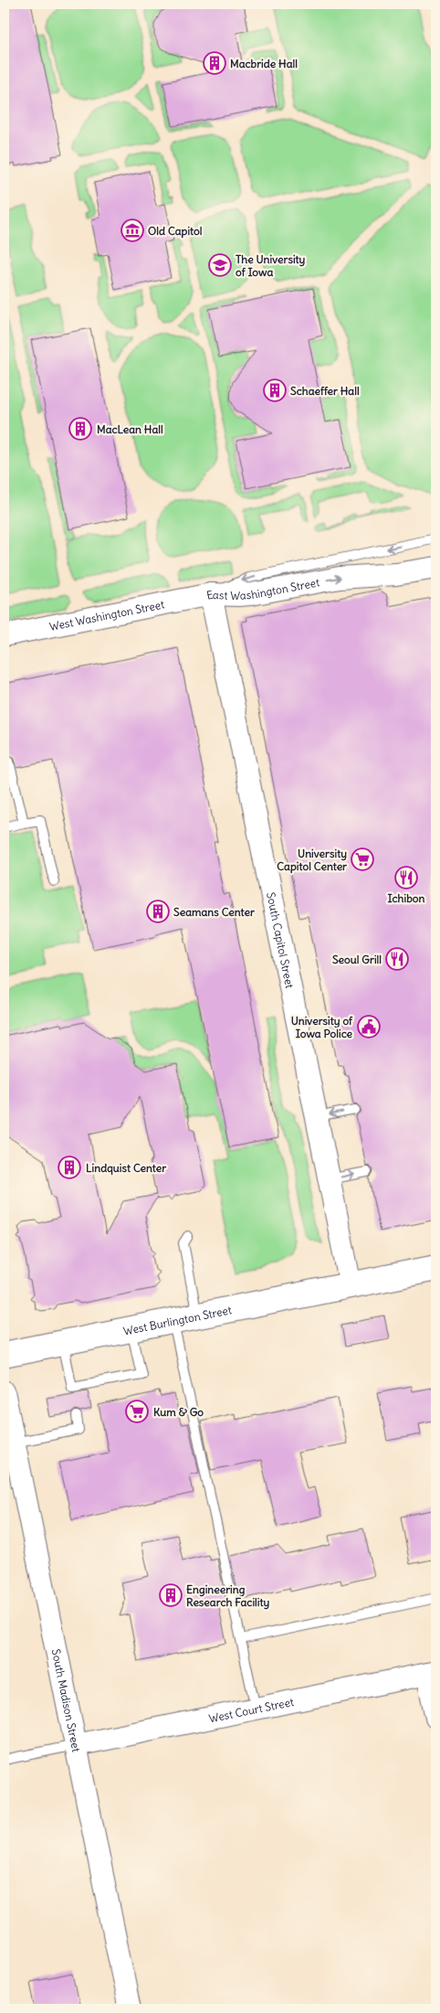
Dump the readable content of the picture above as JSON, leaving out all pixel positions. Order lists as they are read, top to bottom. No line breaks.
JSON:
{"streets":{"main road":["West Burlington Street"],"street":["East Washington Street","West Washington Street","South Capitol Street","South Madison Street","West Court Street"]},"crossings":[["East Washington Street","West Washington Street"],["East Washington Street","South Capitol Street"],["West Washington Street","South Capitol Street"],["South Capitol Street","West Burlington Street"],["South Madison Street","West Court Street"]],"places":{"building":["Macbride Hall","Schaeffer Hall","MacLean Hall","Seamans Center","Lindquist Center","Engineering Research Facility"],"museum":["Old Capitol"],"school or university":["The University of Iowa"],"supermarket":["University Capitol Center","Kum & Go"],"restaurant":["Ichibon","Seoul Grill"],"public building":["University of Iowa Police"]}}
